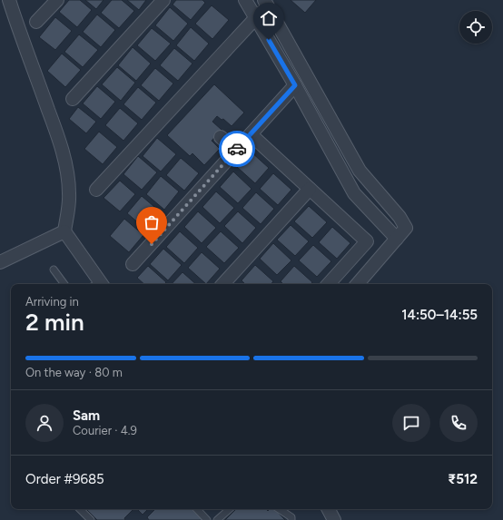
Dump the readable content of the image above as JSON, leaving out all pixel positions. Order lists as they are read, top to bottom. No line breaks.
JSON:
{"page":{"heading":["2 min","Arriving in","14:50–14:55"],"panel":["Sam","Courier · 4.9","Order #9685","₹512"],"bar":"On the way · 80 m"}}
